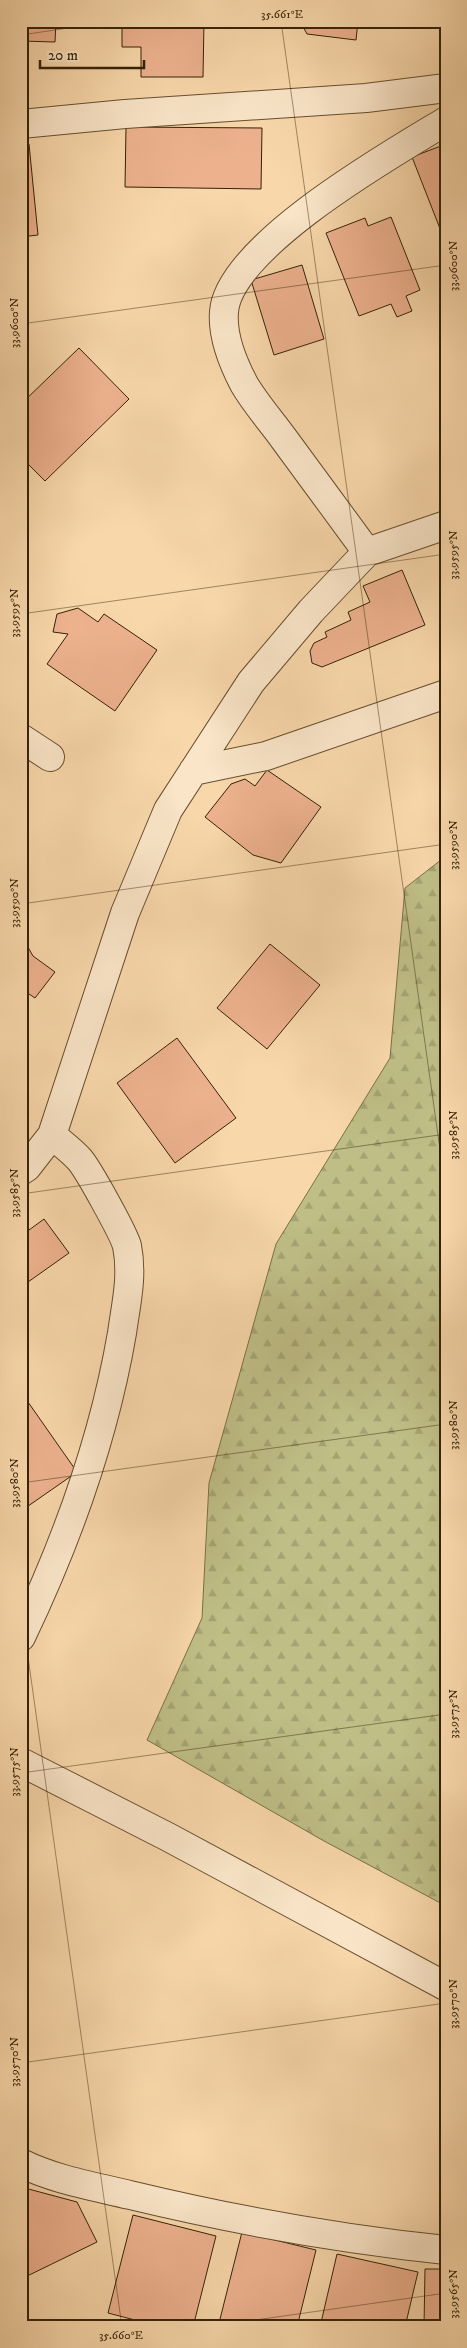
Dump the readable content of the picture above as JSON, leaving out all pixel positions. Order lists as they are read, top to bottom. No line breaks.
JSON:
{"scale_bar":"20 m","coordinates":["35.661°E","33.9600°N","33.9595°N","33.9590°N","33.9585°N","33.9580°N","33.9575°N","33.9570°N","33.9565°N","35.660°E"]}
